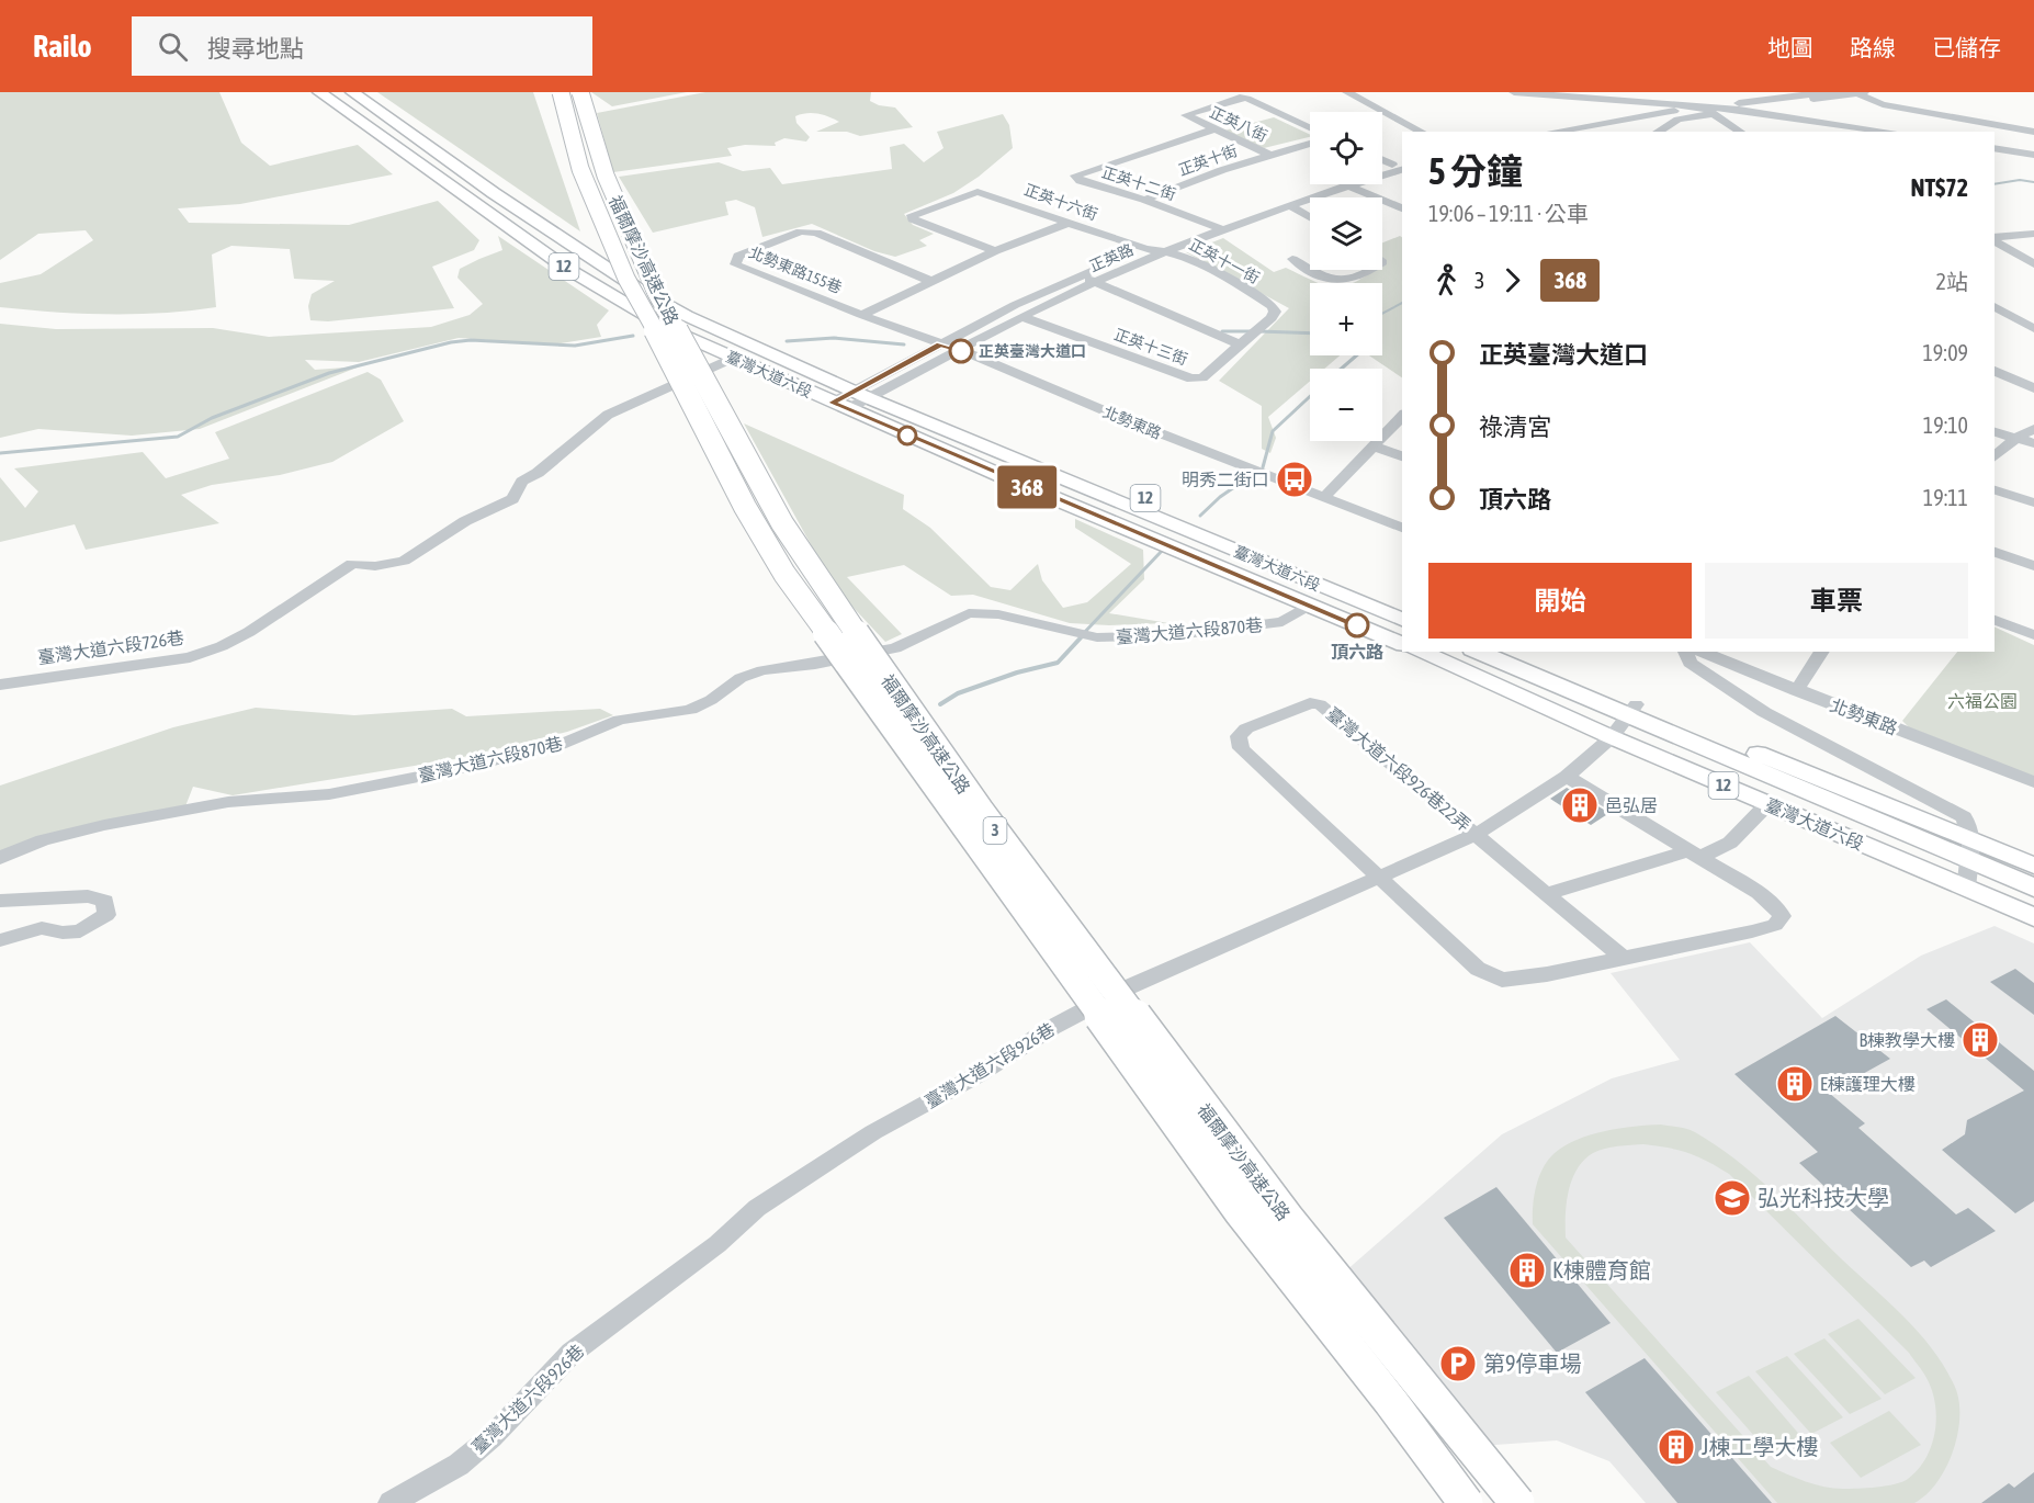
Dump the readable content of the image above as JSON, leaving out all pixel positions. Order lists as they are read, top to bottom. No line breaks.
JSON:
{"streets":{"highway":["福爾摩沙高速公路","3"],"main road":["12","臺灣大道六段"],"street":["正英八街","正英十街","正英十二街","正英十六街","正英路","正英十一街","北勢東路155巷","正英十三街","北勢東路","臺灣大道六段870巷","臺灣大道六段726巷","臺灣大道六段926巷22弄","臺灣大道六段926巷"]},"crossings":[["正英八街","正英十街"],["正英八街","正英十二街"],["正英十街","正英十二街"],["正英十二街","正英路"],["正英十六街","正英路"],["正英十六街","正英十一街"],["正英路","正英十一街"],["正英路","正英十三街"],["正英路","臺灣大道六段"],["正英路","北勢東路"],["正英十一街","正英十三街"],["北勢東路155巷","北勢東路"],["臺灣大道六段","臺灣大道六段870巷"],["臺灣大道六段","臺灣大道六段726巷"],["臺灣大道六段","臺灣大道六段926巷"],["臺灣大道六段926巷22弄","臺灣大道六段926巷"]],"parks":["六福公園"],"places":{"other":["正英臺灣大道口","頂六路"],"bus stop":["明秀二街口"],"building":["邑弘居","B棟教學大樓","E棟護理大樓","K棟體育館","J棟工學大樓"],"school or university":["弘光科技大學"],"parking":["第9停車場"]},"lines":["bus line 368"],"page":{"header":"Railo","search":"搜尋地點","nav":["地圖","路線","已儲存"],"on_map":"368","map_buttons":["+","−"],"heading":["5 分鐘","19:06 – 19:11 · 公車","NT$72"],"legs":["3","368","2站"],"list":[{"name":"正英臺灣大道口","value":"19:09"},{"name":"祿清宮","value":"19:10"},{"name":"頂六路","value":"19:11"}],"buttons":["開始","車票"]}}
